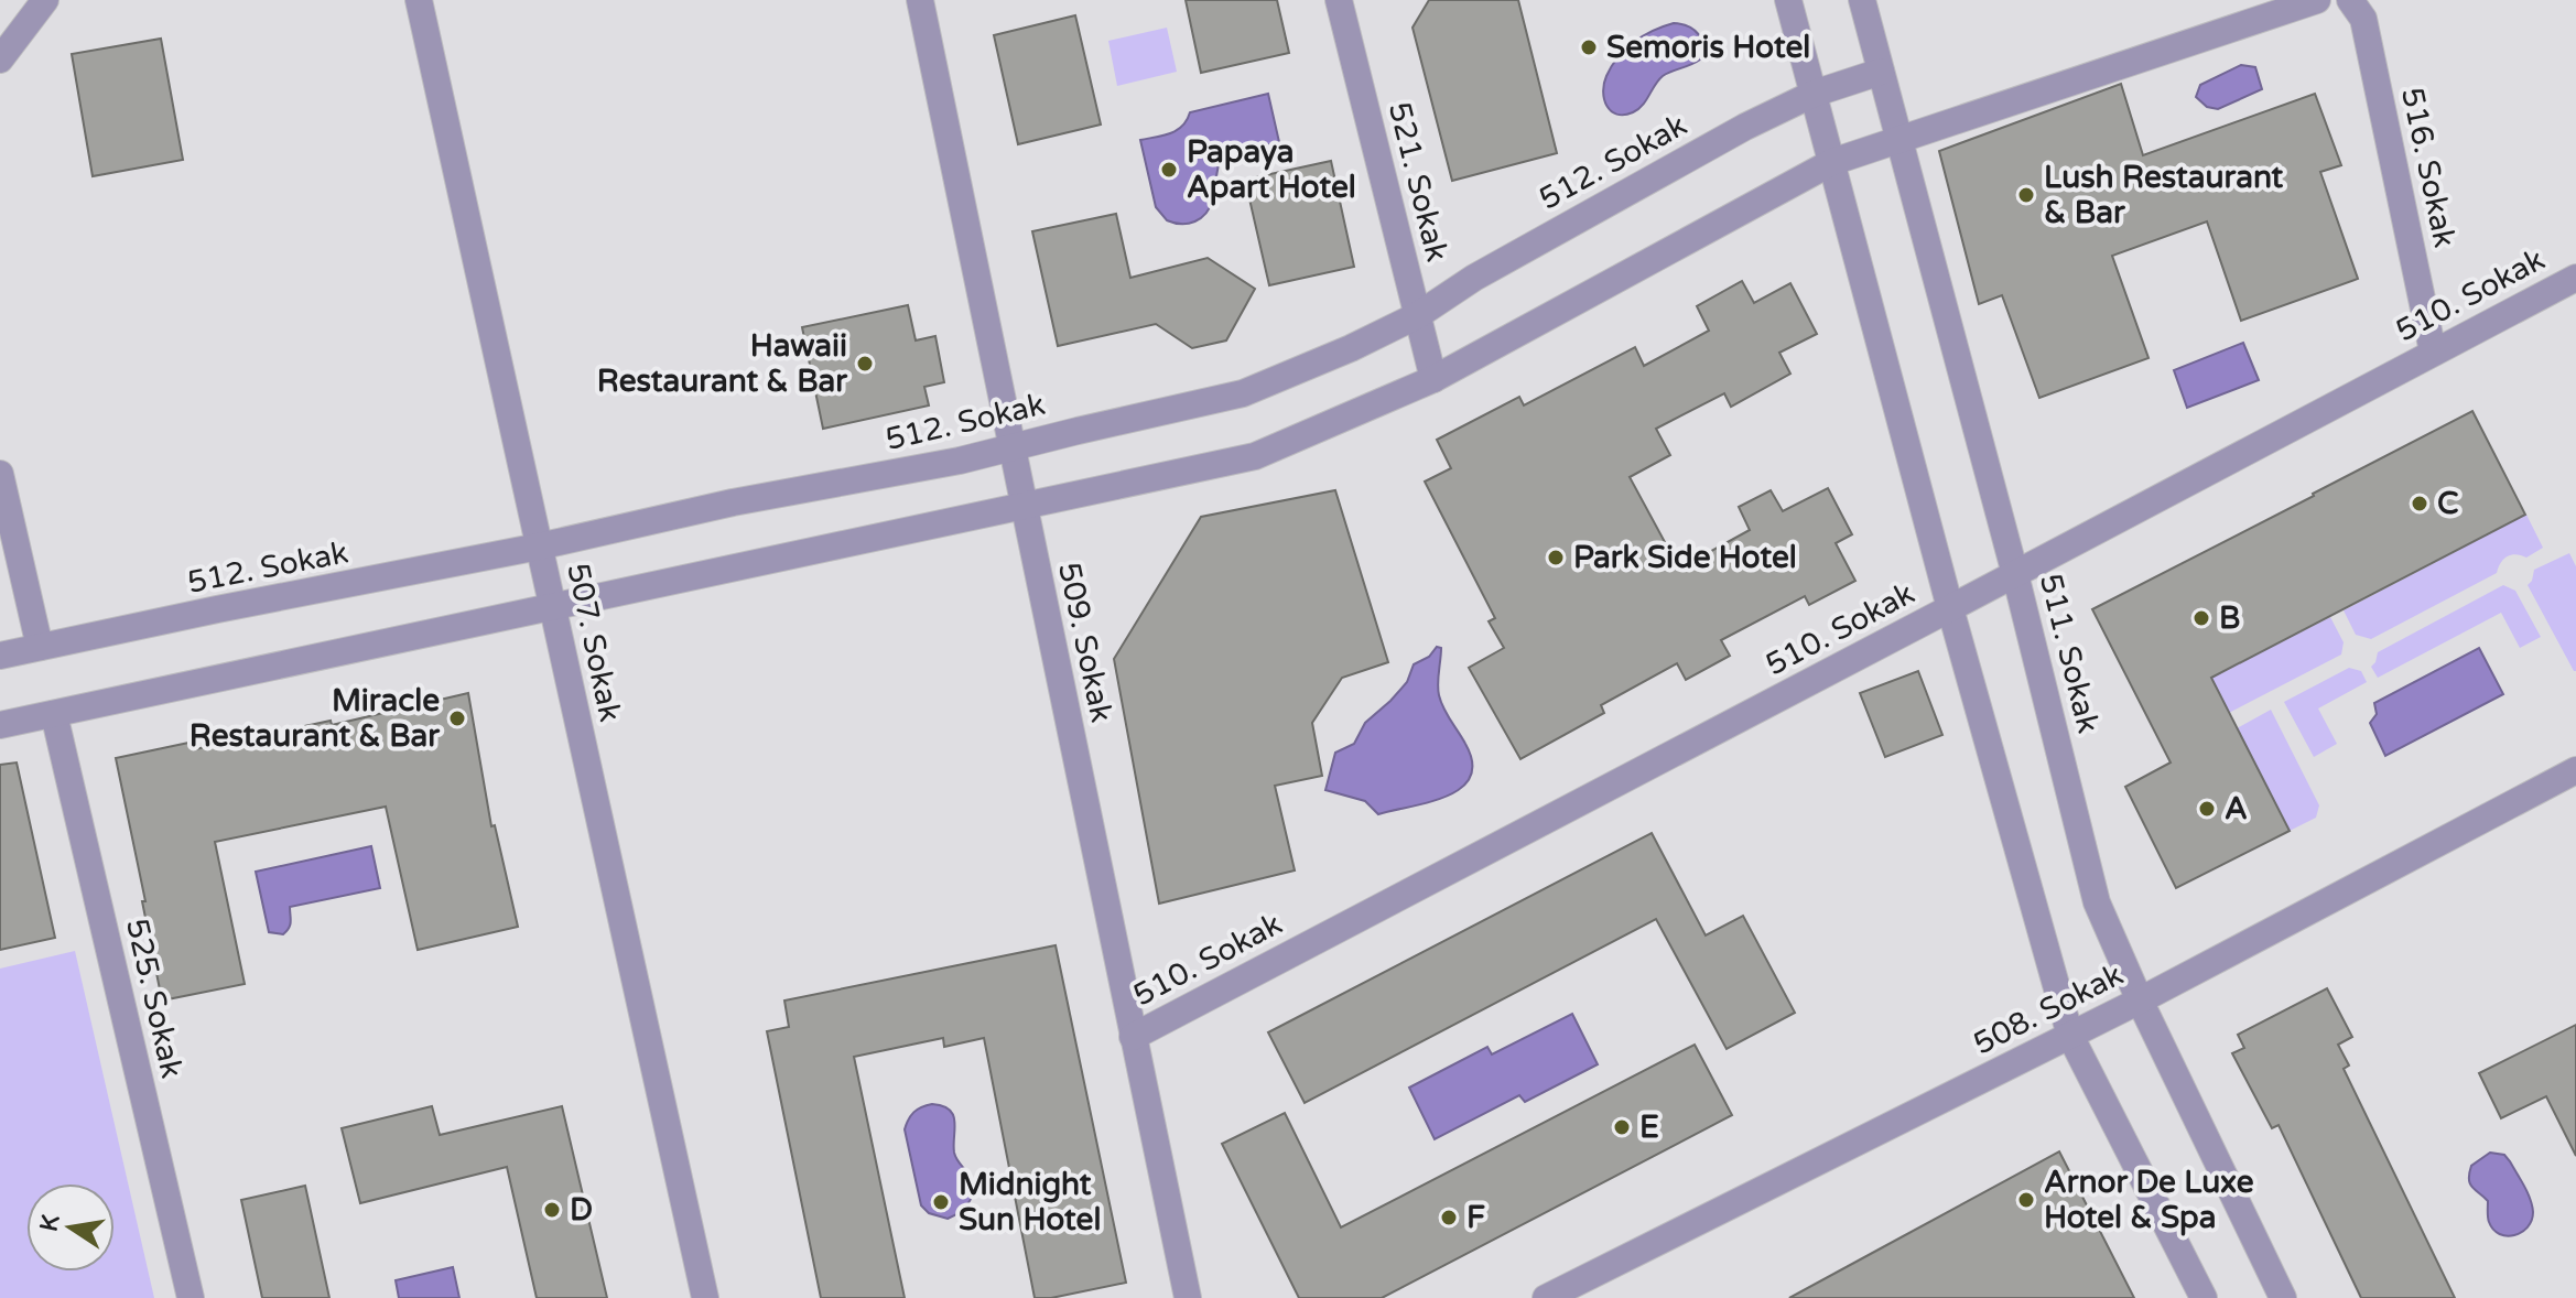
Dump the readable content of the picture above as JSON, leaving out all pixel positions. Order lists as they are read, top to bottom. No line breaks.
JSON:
{"streets":{"street":["512. Sokak","516. Sokak","521. Sokak","510. Sokak","507. Sokak","509. Sokak","511. Sokak","525. Sokak","508. Sokak"]},"crossings":[["512. Sokak","521. Sokak"],["512. Sokak","507. Sokak"],["512. Sokak","509. Sokak"],["512. Sokak","511. Sokak"],["516. Sokak","510. Sokak"],["510. Sokak","509. Sokak"],["510. Sokak","511. Sokak"],["511. Sokak","508. Sokak"]],"places":["Semoris Hotel","Papaya Apart Hotel","Lush Restaurant & Bar","Hawaii Restaurant & Bar","C","Park Side Hotel","B","Miracle Restaurant & Bar","A","E","Arnor De Luxe Hotel & Spa","Midnight Sun Hotel","D","F"],"north":"left"}
